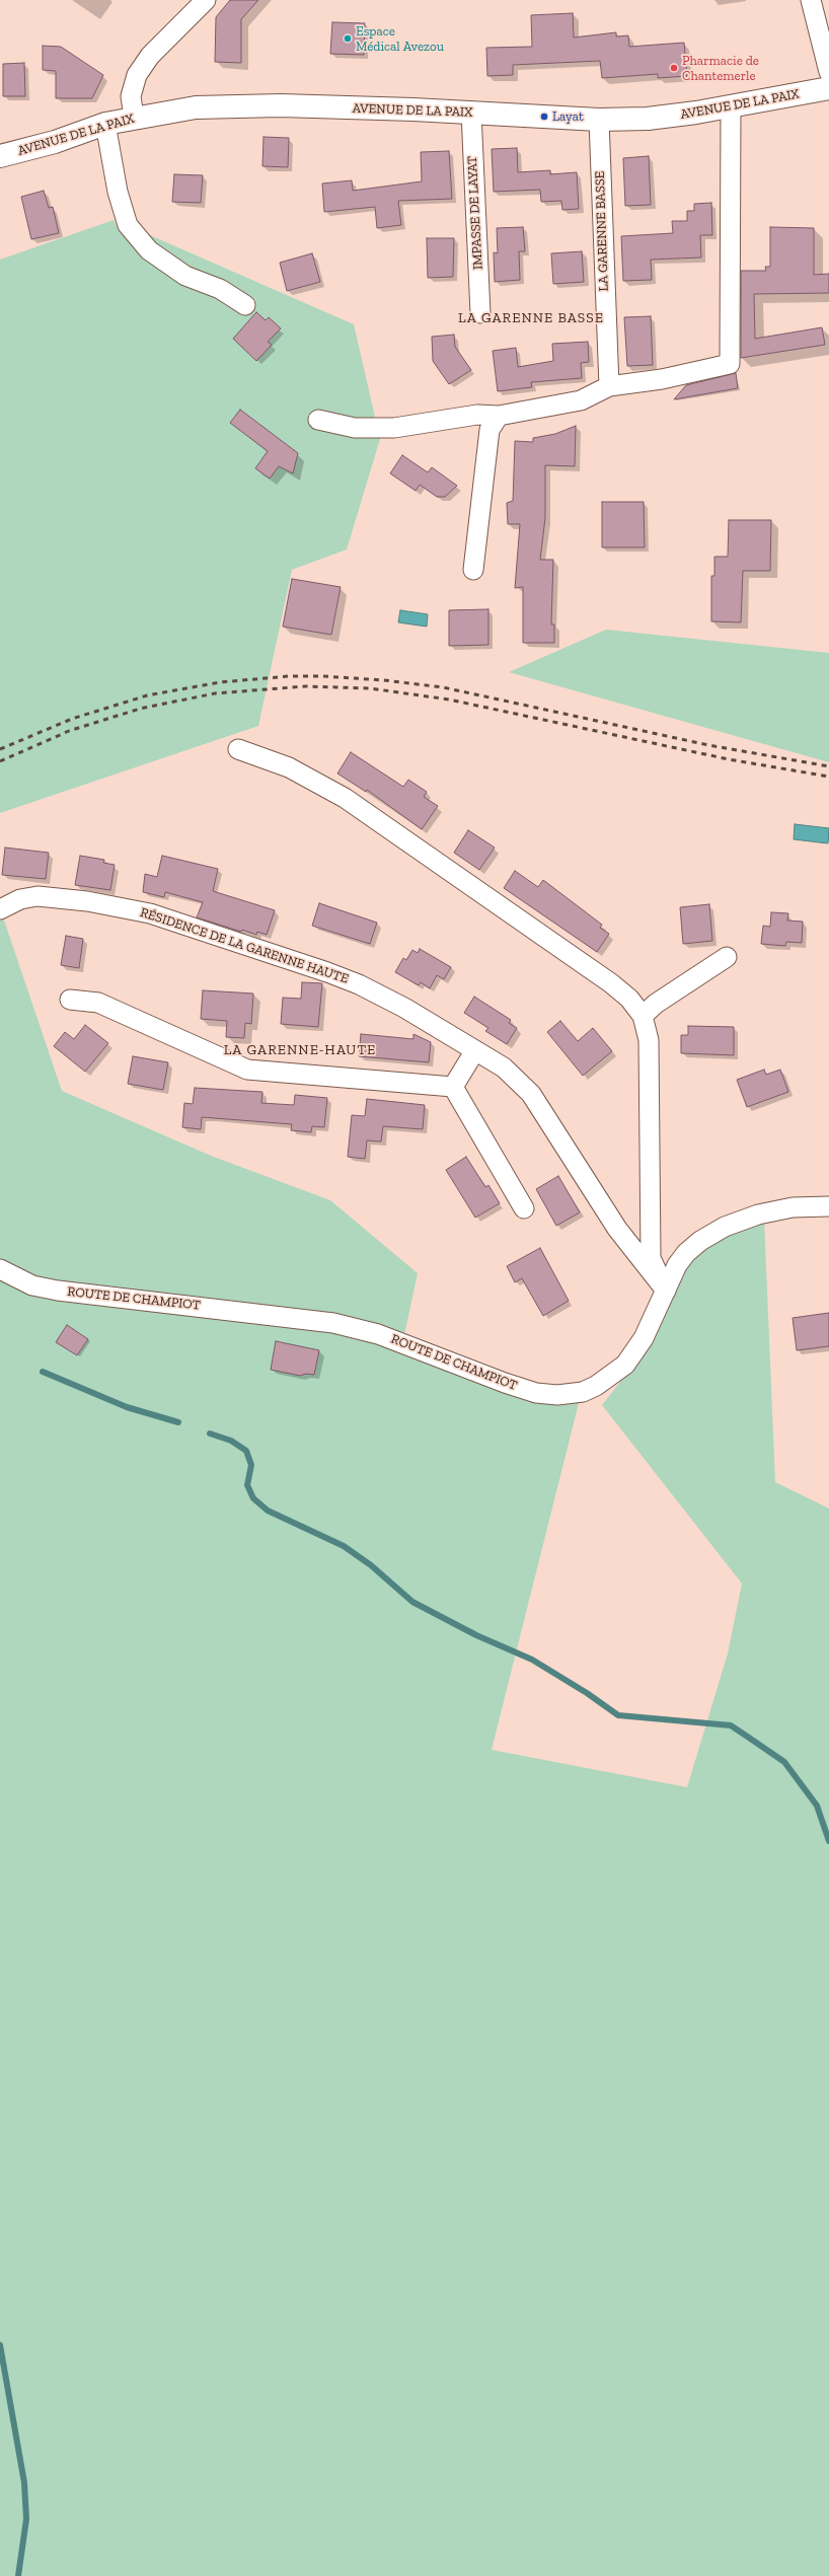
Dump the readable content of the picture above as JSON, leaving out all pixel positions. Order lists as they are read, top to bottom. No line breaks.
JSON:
{"streets":{"main road":["AVENUE DE LA PAIX"],"street":["IMPASSE DE LAYAT","LA GARENNE BASSE","RÉSIDENCE DE LA GARENNE HAUTE","ROUTE DE CHAMPIOT"]},"crossings":[["AVENUE DE LA PAIX","IMPASSE DE LAYAT"],["AVENUE DE LA PAIX","LA GARENNE BASSE"],["RÉSIDENCE DE LA GARENNE HAUTE","ROUTE DE CHAMPIOT"]],"districts":["LA GARENNE BASSE","LA GARENNE-HAUTE"],"places":["Espace Médical Avezou","Pharmacie de Chantemerle","Layat"]}
